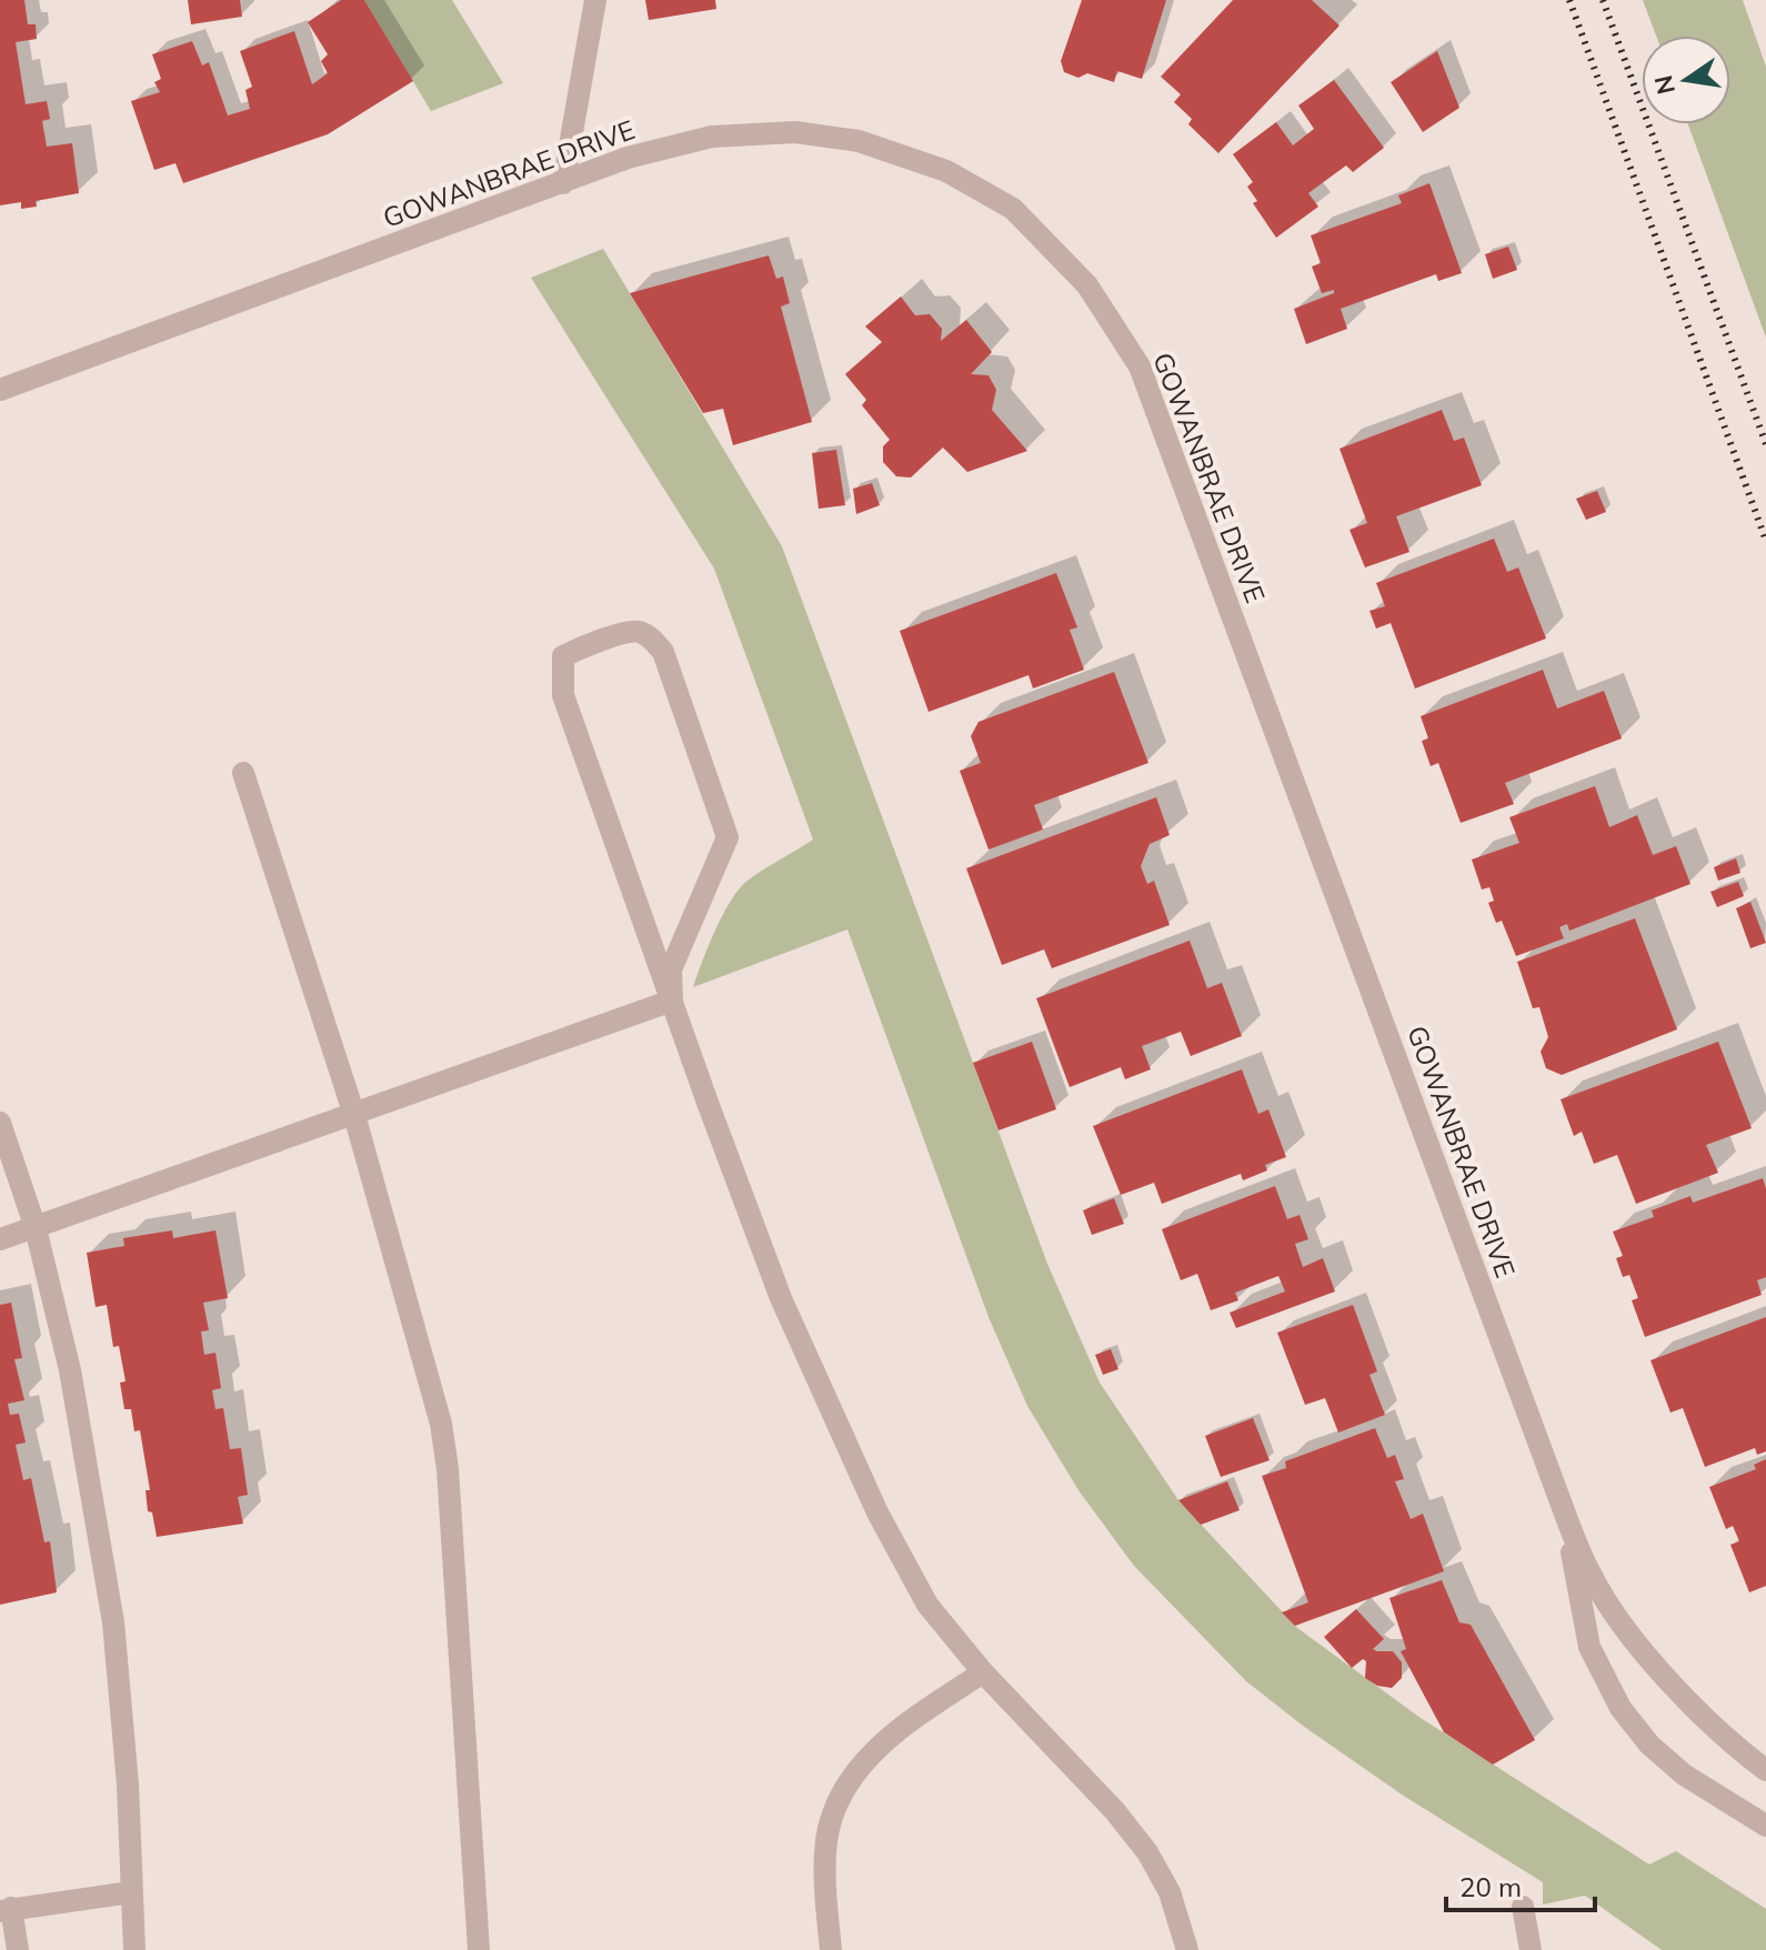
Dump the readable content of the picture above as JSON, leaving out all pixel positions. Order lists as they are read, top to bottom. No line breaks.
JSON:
{"streets":{"street":["GOWANBRAE DRIVE"]},"scale_bar":"20 m","north":"left"}
